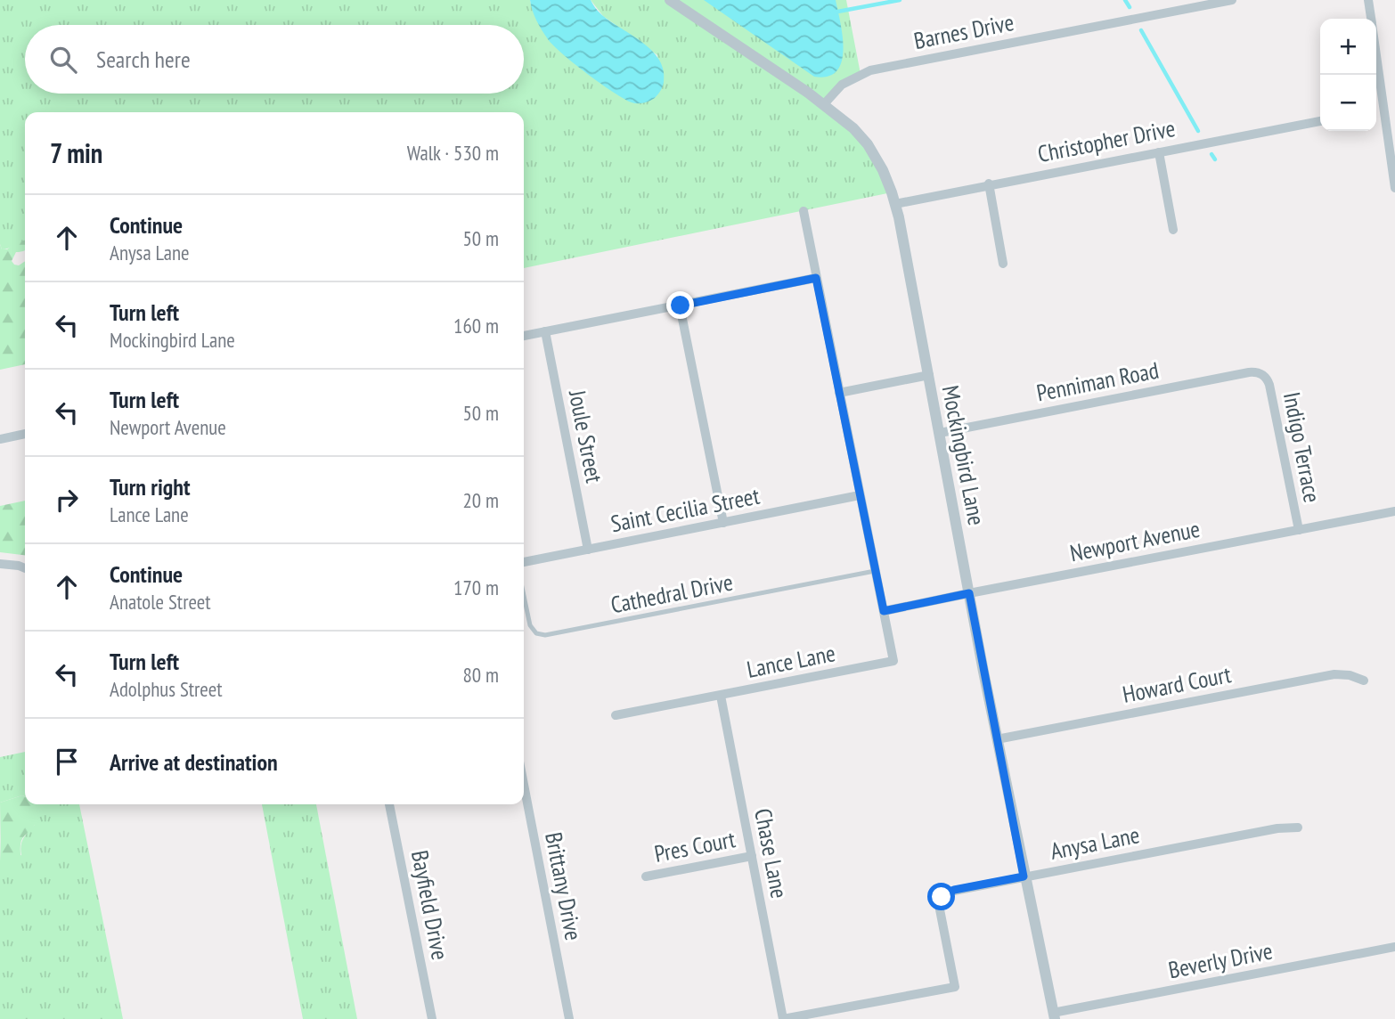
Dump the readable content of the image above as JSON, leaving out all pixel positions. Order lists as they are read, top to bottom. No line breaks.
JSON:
{"streets":{"street":["Barnes Drive","Christopher Drive","Penniman Road","Joule Street","Indigo Terrace","Mockingbird Lane","Saint Cecilia Street","Newport Avenue","Lance Lane","Howard Court","Anysa Lane","Pres Court","Chase Lane","Brittany Drive","Bayfield Drive","Beverly Drive"],"lane":["Cathedral Drive"]},"crossings":[["Barnes Drive","Mockingbird Lane"],["Christopher Drive","Mockingbird Lane"],["Penniman Road","Indigo Terrace"],["Penniman Road","Mockingbird Lane"],["Joule Street","Saint Cecilia Street"],["Indigo Terrace","Newport Avenue"],["Mockingbird Lane","Newport Avenue"],["Mockingbird Lane","Howard Court"],["Mockingbird Lane","Anysa Lane"],["Mockingbird Lane","Beverly Drive"],["Saint Cecilia Street","Lance Lane"],["Newport Avenue","Lance Lane"],["Cathedral Drive","Lance Lane"],["Lance Lane","Chase Lane"],["Anysa Lane","Chase Lane"],["Pres Court","Chase Lane"]],"page":{"map_buttons":["+","−"],"search":"Search here","heading":["7 min","Walk · 530 m"],"list":[["Continue","Anysa Lane","50 m"],["Turn left","Mockingbird Lane","160 m"],["Turn left","Newport Avenue","50 m"],["Turn right","Lance Lane","20 m"],["Continue","Anatole Street","170 m"],["Turn left","Adolphus Street","80 m"],"Arrive at destination"]}}
